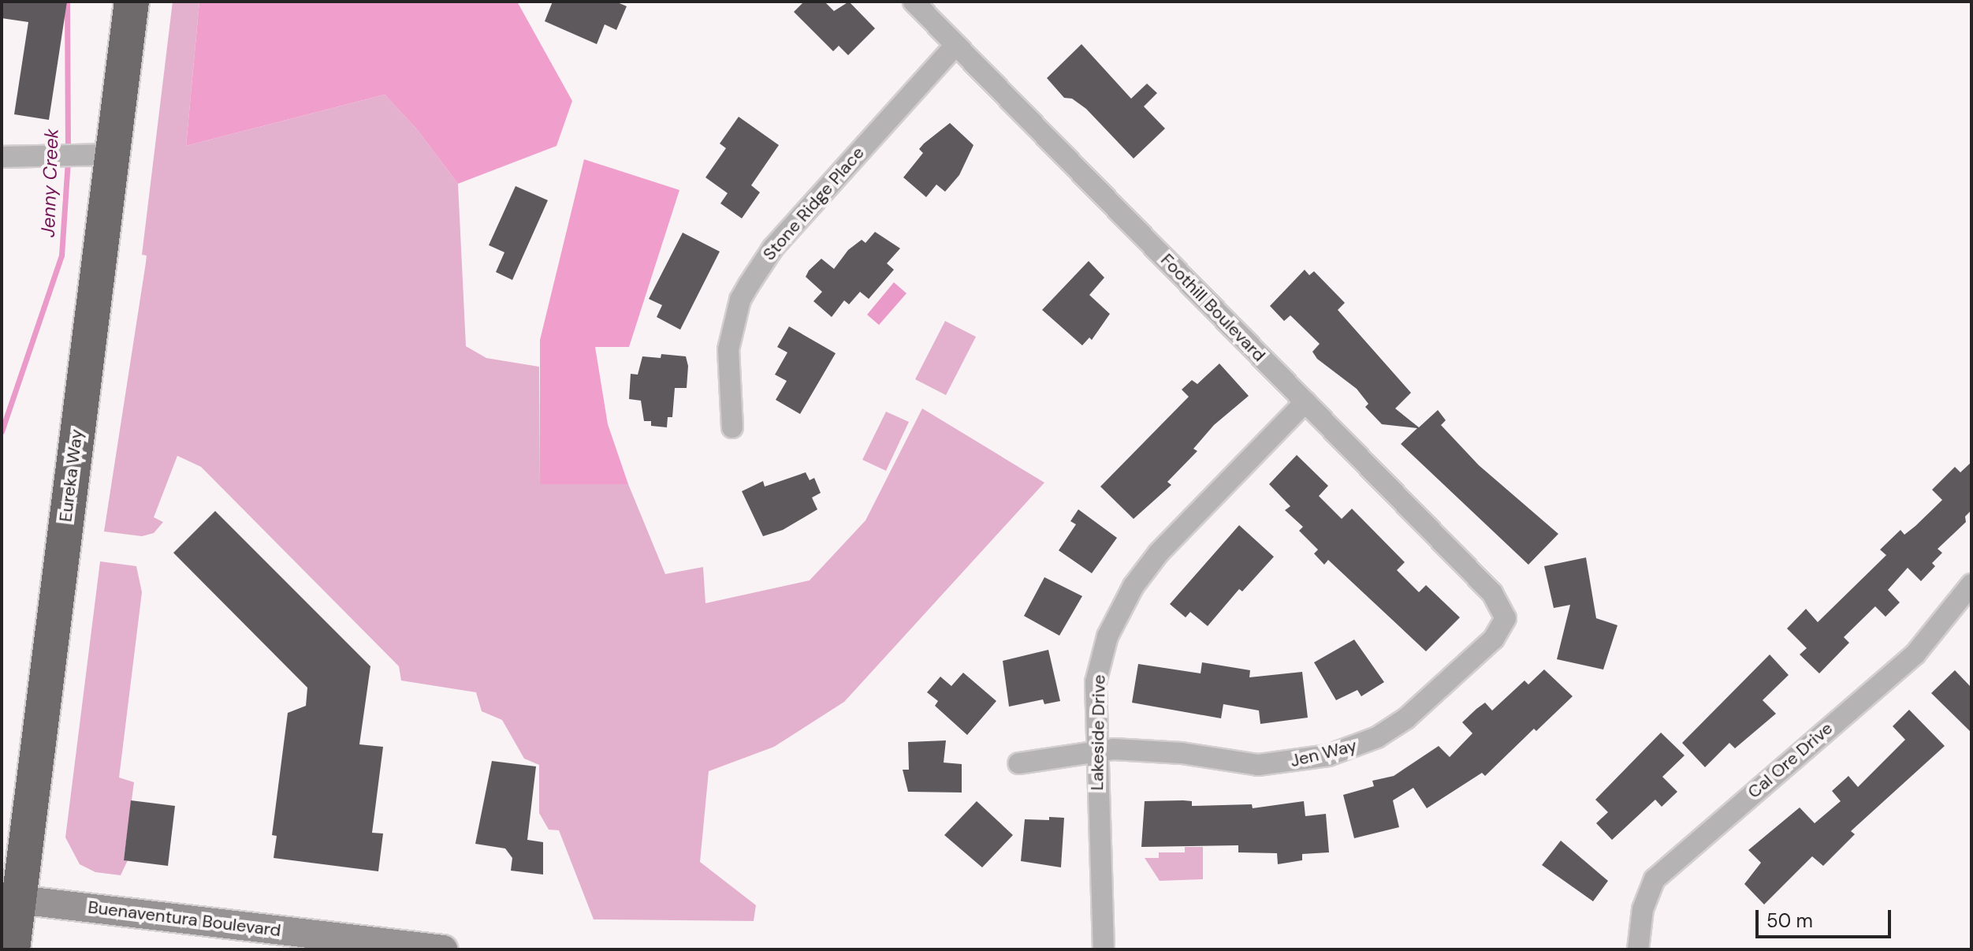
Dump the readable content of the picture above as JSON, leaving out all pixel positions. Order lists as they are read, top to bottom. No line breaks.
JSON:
{"streets":{"highway":["Eureka Way"],"main road":["Buenaventura Boulevard"],"street":["Stone Ridge Place","Foothill Boulevard","Lakeside Drive","Jen Way","Cal Ore Drive"]},"crossings":[["Stone Ridge Place","Foothill Boulevard"],["Foothill Boulevard","Lakeside Drive"],["Foothill Boulevard","Jen Way"],["Eureka Way","Buenaventura Boulevard"],["Lakeside Drive","Jen Way"]],"water":["Jenny Creek"],"scale_bar":"50 m"}
